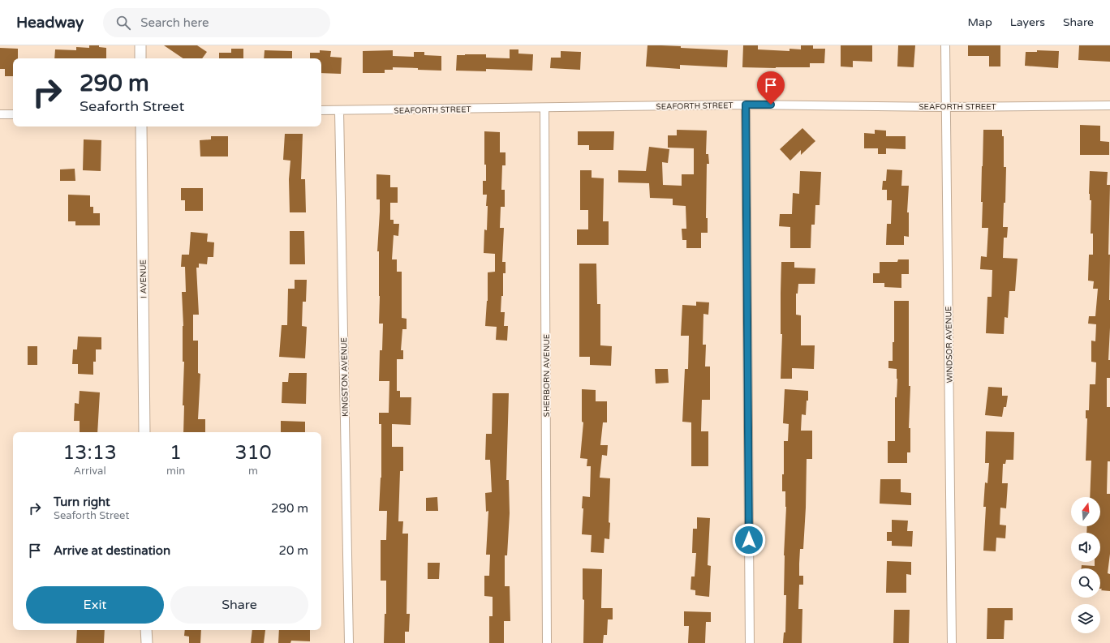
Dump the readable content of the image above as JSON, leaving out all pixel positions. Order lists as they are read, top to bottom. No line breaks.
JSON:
{"streets":{"main road":["I AVENUE"],"street":["SEAFORTH STREET","WINDSOR AVENUE","SHERBORN AVENUE","KINGSTON AVENUE"]},"crossings":[["SEAFORTH STREET","WINDSOR AVENUE"],["SEAFORTH STREET","SHERBORN AVENUE"],["SEAFORTH STREET","KINGSTON AVENUE"]],"north":"top","page":{"header":"Headway","search":"Search here","nav":["Map","Layers","Share"],"turn":["290 m","Seaforth Street"],"eta":["13:13","Arrival","1","min","310","m"],"list":[{"name":"Turn right","note":"Seaforth Street","value":"290 m"},{"name":"Arrive at destination","value":"20 m"}],"buttons":["Exit","Share"]}}
